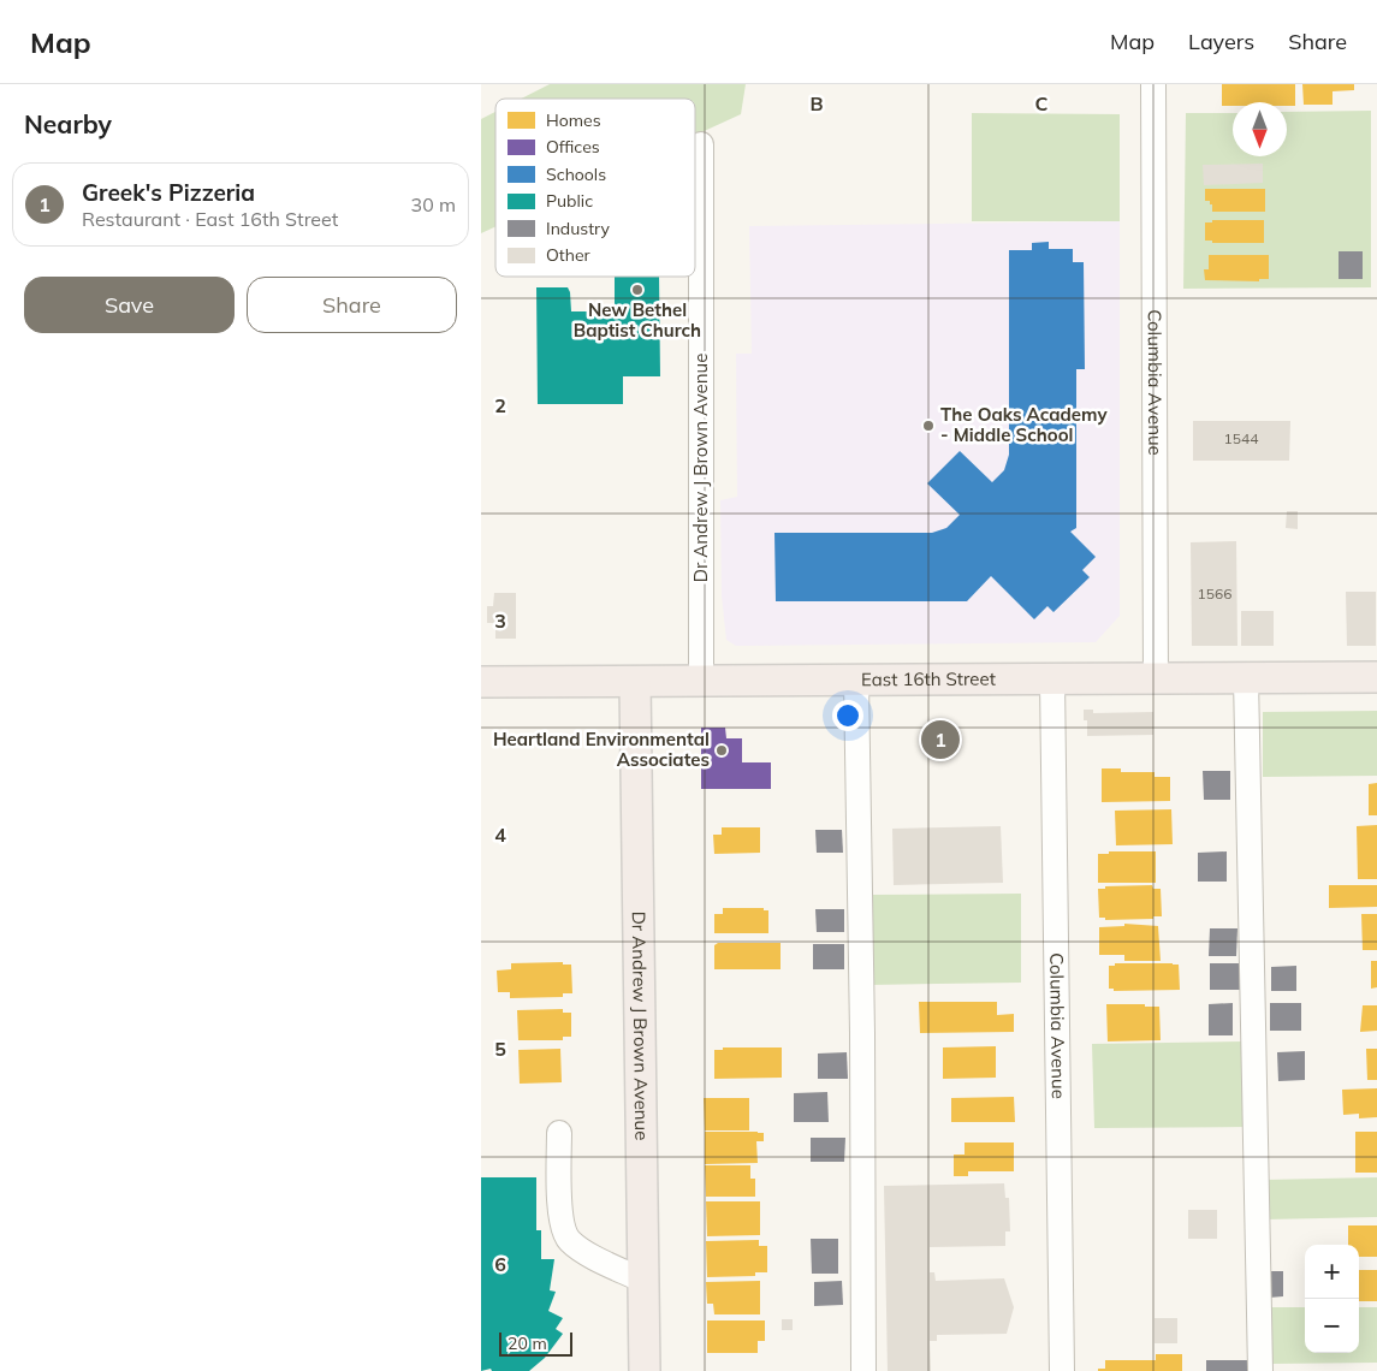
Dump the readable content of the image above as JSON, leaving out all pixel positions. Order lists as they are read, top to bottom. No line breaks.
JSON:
{"streets":{"main road":["Dr Andrew J Brown Avenue","East 16th Street"],"street":["Columbia Avenue"]},"crossings":[["Columbia Avenue","East 16th Street"],["Dr Andrew J Brown Avenue","East 16th Street"]],"places":["New Bethel Baptist Church","The Oaks Academy - Middle School","Heartland Environmental Associates"],"house_numbers":["1544","1566"],"legend":["Homes","Offices","Schools","Public","Industry","Other"],"scale_bar":"20 m","north":"bottom","page":{"header":"Map","nav":["Map","Layers","Share"],"heading":"Nearby","list":[{"mark":"1","name":"Greek's Pizzeria","note":"Restaurant · East 16th Street","value":"30 m"}],"buttons":["Save","Share"],"pins":"1","map_buttons":["+","−"],"scale":"20 m"},"grid":{"columns":["B","C"],"rows":["2","3","4","5","6"]}}
